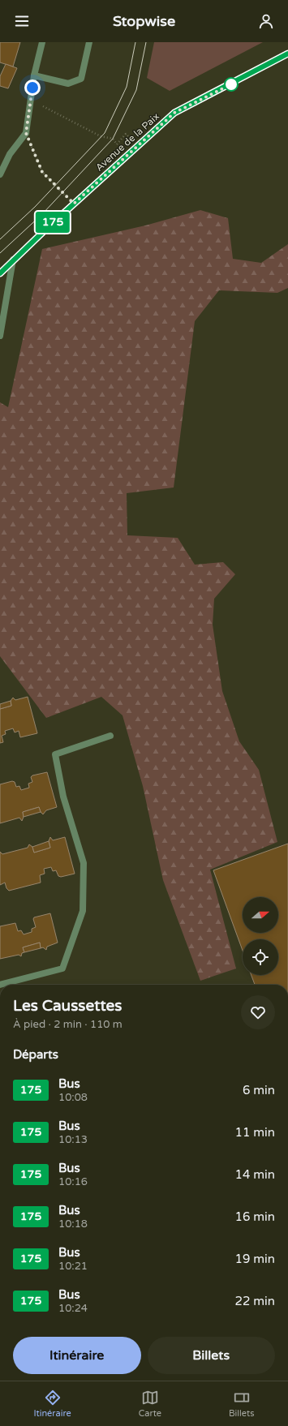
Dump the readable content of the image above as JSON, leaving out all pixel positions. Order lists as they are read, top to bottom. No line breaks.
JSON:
{"streets":{"street":["Avenue de la Paix"]},"lines":["bus line 175"],"north":"right","page":{"header":"Stopwise","on_map":"175","heading":[["Les Caussettes","À pied · 2 min · 110 m"],"Départs"],"list":[{"mark":"175","name":"Bus","note":"10:08","value":"6 min"},{"mark":"175","name":"Bus","note":"10:13","value":"11 min"},{"mark":"175","name":"Bus","note":"10:16","value":"14 min"},{"mark":"175","name":"Bus","note":"10:18","value":"16 min"},{"mark":"175","name":"Bus","note":"10:21","value":"19 min"},{"mark":"175","name":"Bus","note":"10:24","value":"22 min"}],"buttons":["Itinéraire","Billets"],"tabs":["Itinéraire","Carte","Billets"]}}
